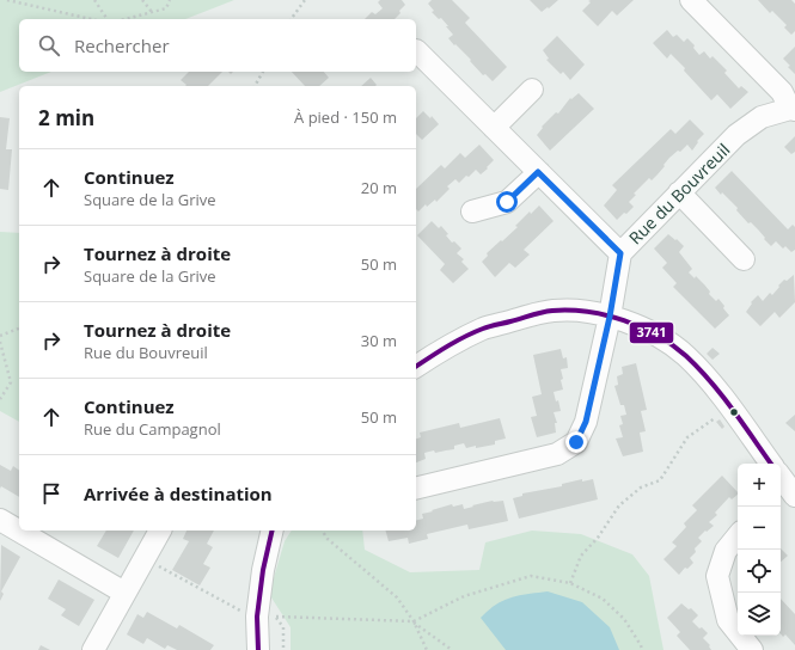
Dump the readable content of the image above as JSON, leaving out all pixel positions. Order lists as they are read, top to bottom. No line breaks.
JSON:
{"streets":{"street":["Rue du Bouvreuil"]},"lines":["transit line 3741"],"page":{"search":"Rechercher","heading":["2 min","À pied · 150 m"],"list":[["Continuez","Square de la Grive","20 m"],["Tournez à droite","Square de la Grive","50 m"],["Tournez à droite","Rue du Bouvreuil","30 m"],["Continuez","Rue du Campagnol","50 m"],"Arrivée à destination"],"map_buttons":["+","−"]}}
